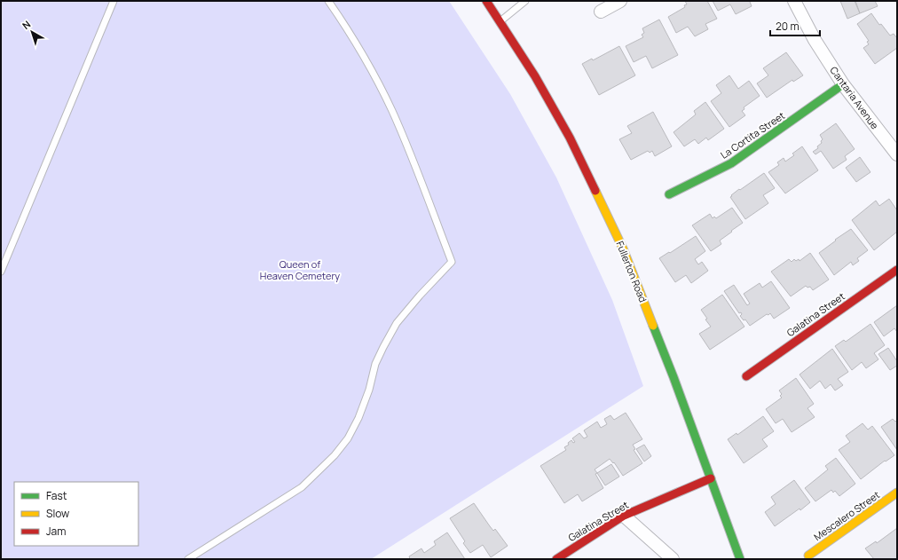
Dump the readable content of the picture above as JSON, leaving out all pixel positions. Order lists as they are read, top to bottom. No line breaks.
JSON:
{"streets":{"street":["Cantaria Avenue","La Cortita Street","Fullerton Road","Galatina Street","Mescalero Street"]},"crossings":[["Cantaria Avenue","La Cortita Street"],["Fullerton Road","Galatina Street"]],"parks":["Queen of Heaven Cemetery"],"legend":["Fast","Slow","Jam"],"scale_bar":"20 m","north":"top left"}
